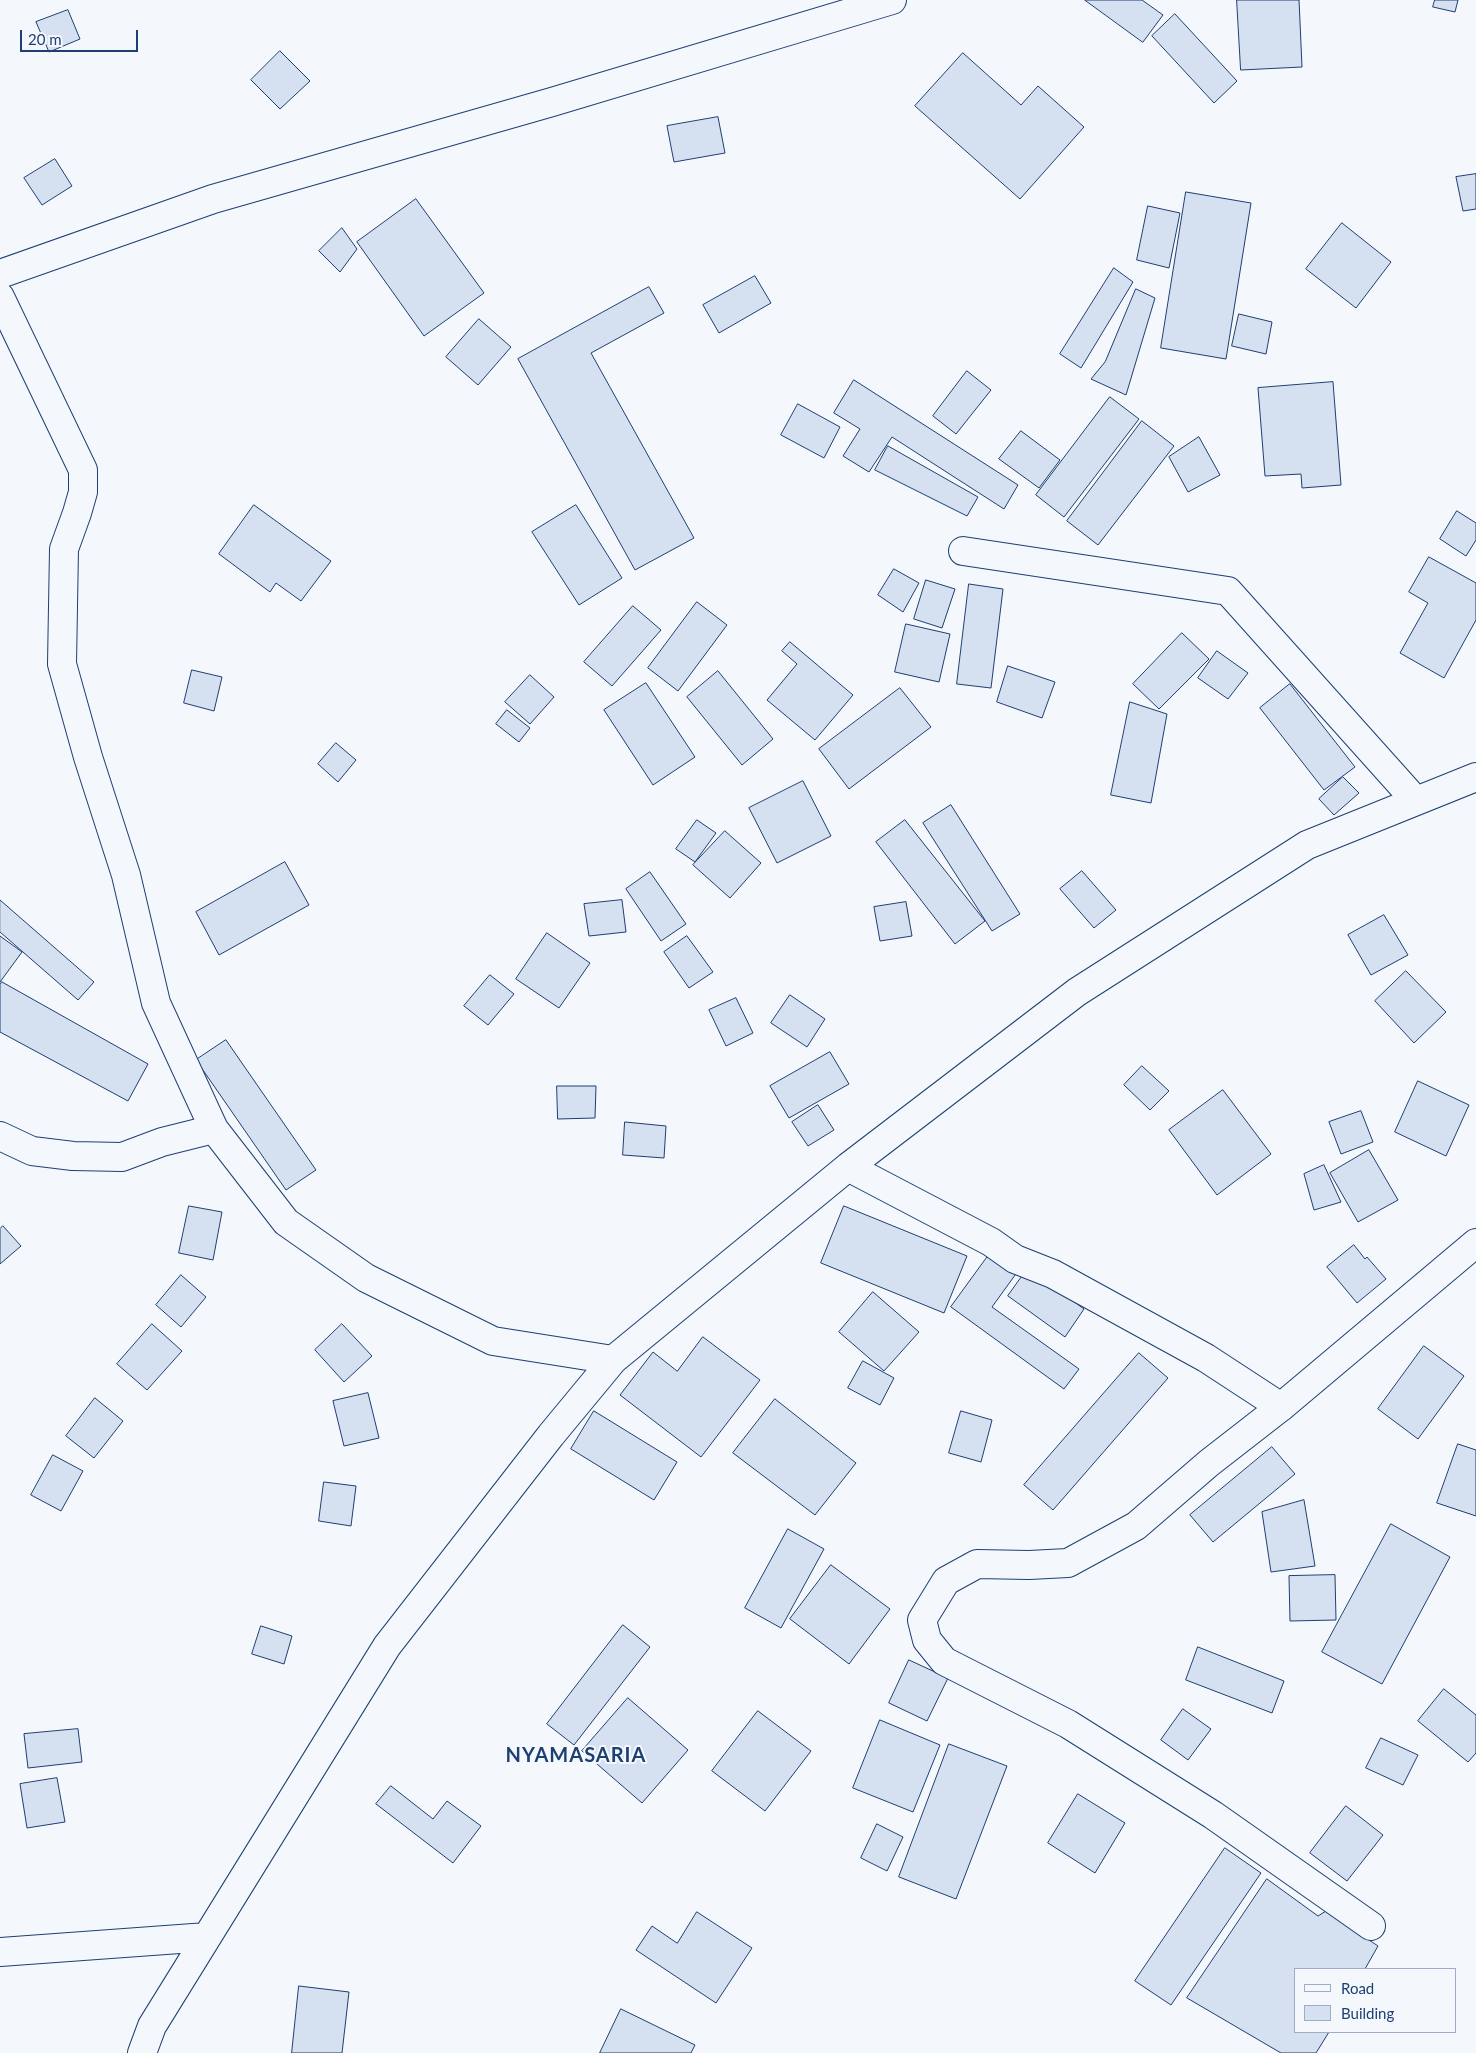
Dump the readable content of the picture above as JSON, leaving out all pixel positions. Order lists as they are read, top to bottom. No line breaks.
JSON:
{"districts":["NYAMASARIA"],"legend":["Road","Building"],"scale_bar":"20 m"}
